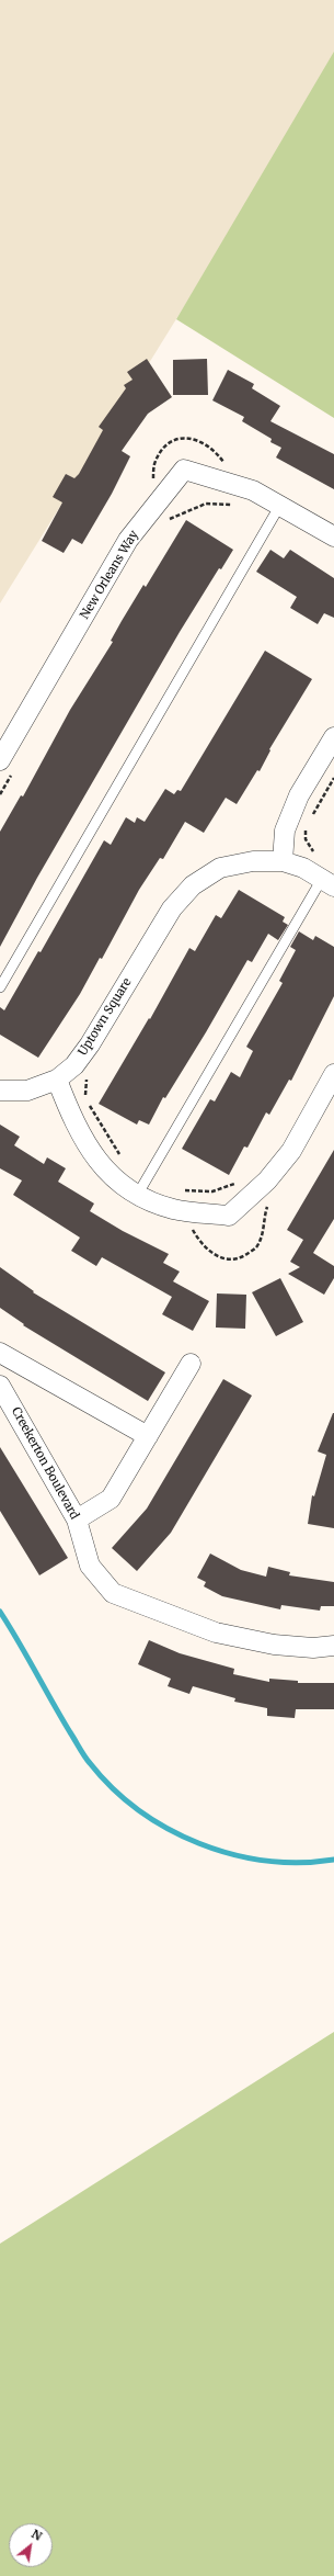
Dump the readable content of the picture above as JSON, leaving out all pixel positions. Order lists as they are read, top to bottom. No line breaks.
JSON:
{"streets":{"street":["New Orleans Way","Uptown Square","Creekerton Boulevard"]},"north":"top right"}
